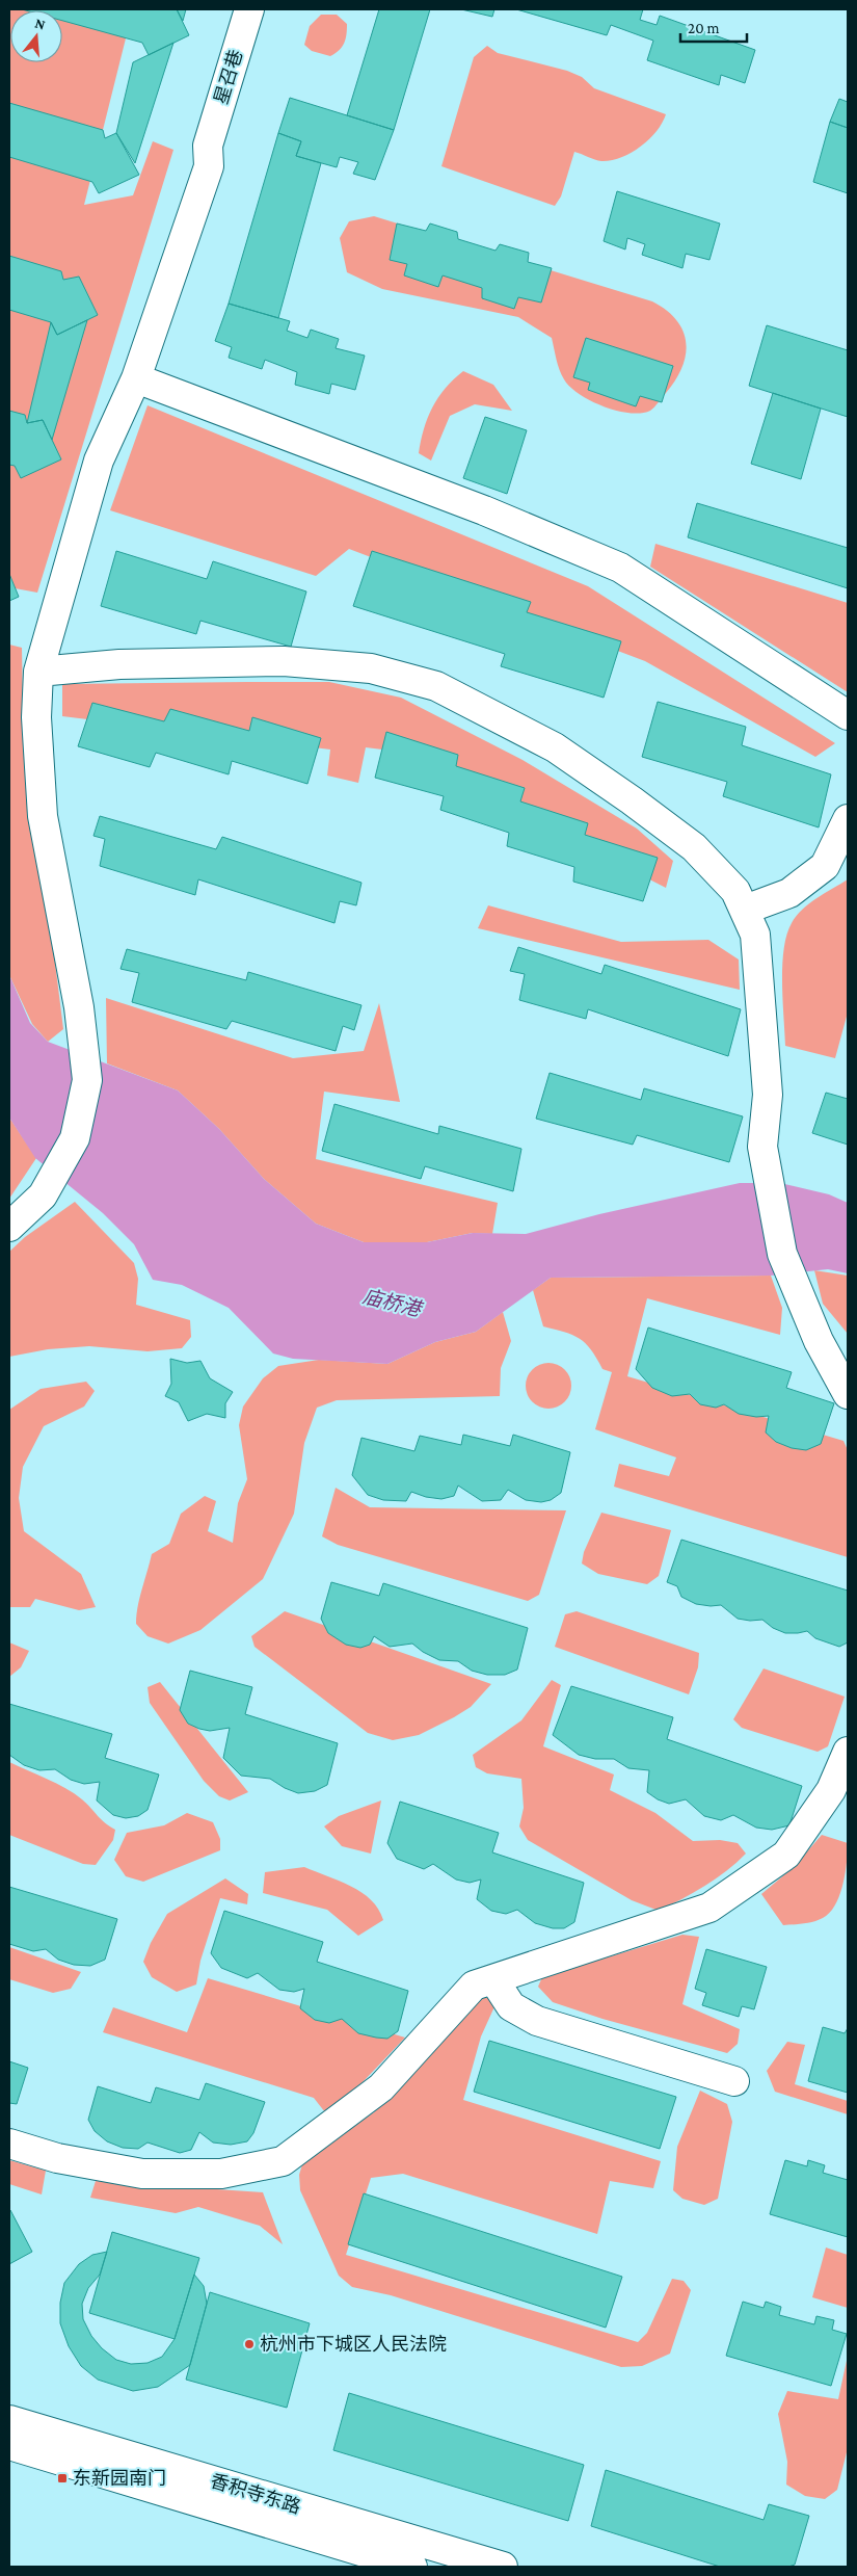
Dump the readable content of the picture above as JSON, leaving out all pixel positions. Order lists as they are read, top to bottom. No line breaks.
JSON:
{"streets":{"street":["星召巷","香积寺东路"]},"water":["庙桥港"],"places":{"other":["杭州市下城区人民法院"],"transit":["东新园南门"]},"scale_bar":"20 m","north":"top"}
